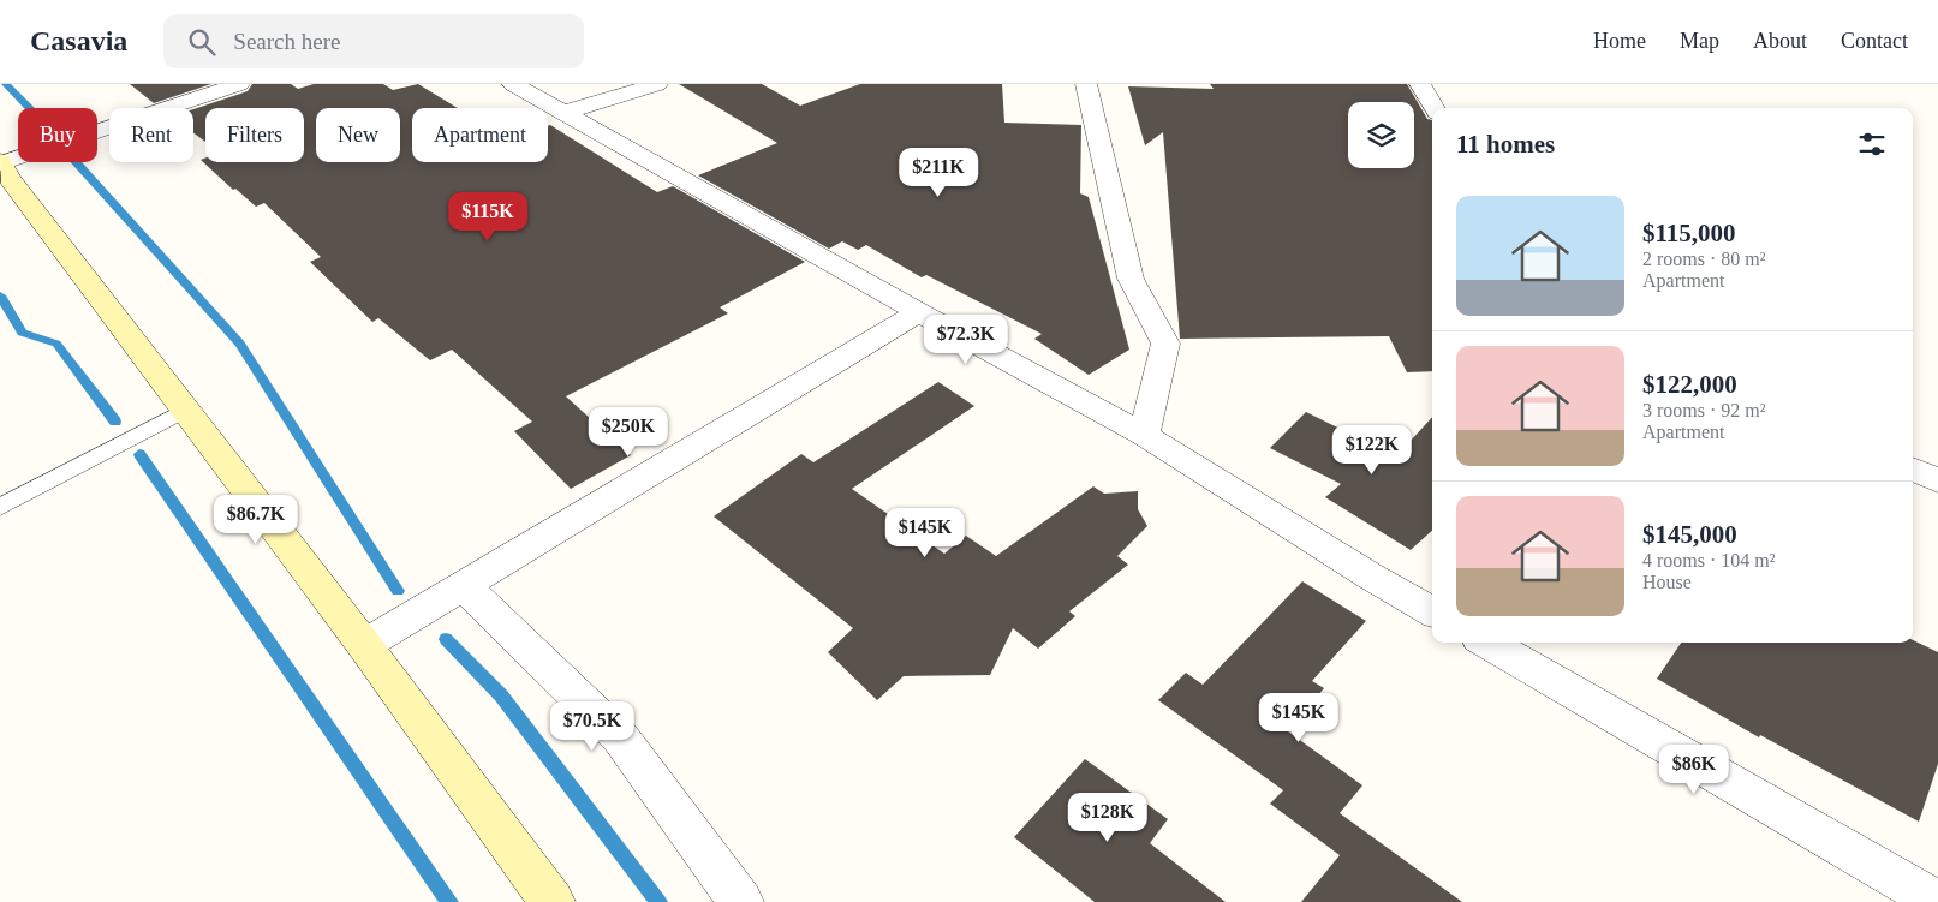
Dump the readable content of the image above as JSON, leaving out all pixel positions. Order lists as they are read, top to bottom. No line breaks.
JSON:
{"page":{"header":"Casavia","search":"Search here","nav":["Home","Map","About","Contact"],"chip":["Buy","Rent","Filters","New","Apartment"],"heading":"11 homes","price":["$211K","$115K","$72.3K","$250K","$122K","$86.7K","$145K","$145K","$70.5K","$86K","$128K"],"list":[{"name":"$115,000","note":"2 rooms · 80 m² · Apartment"},{"name":"$122,000","note":"3 rooms · 92 m² · Apartment"},{"name":"$145,000","note":"4 rooms · 104 m² · House"}]}}
